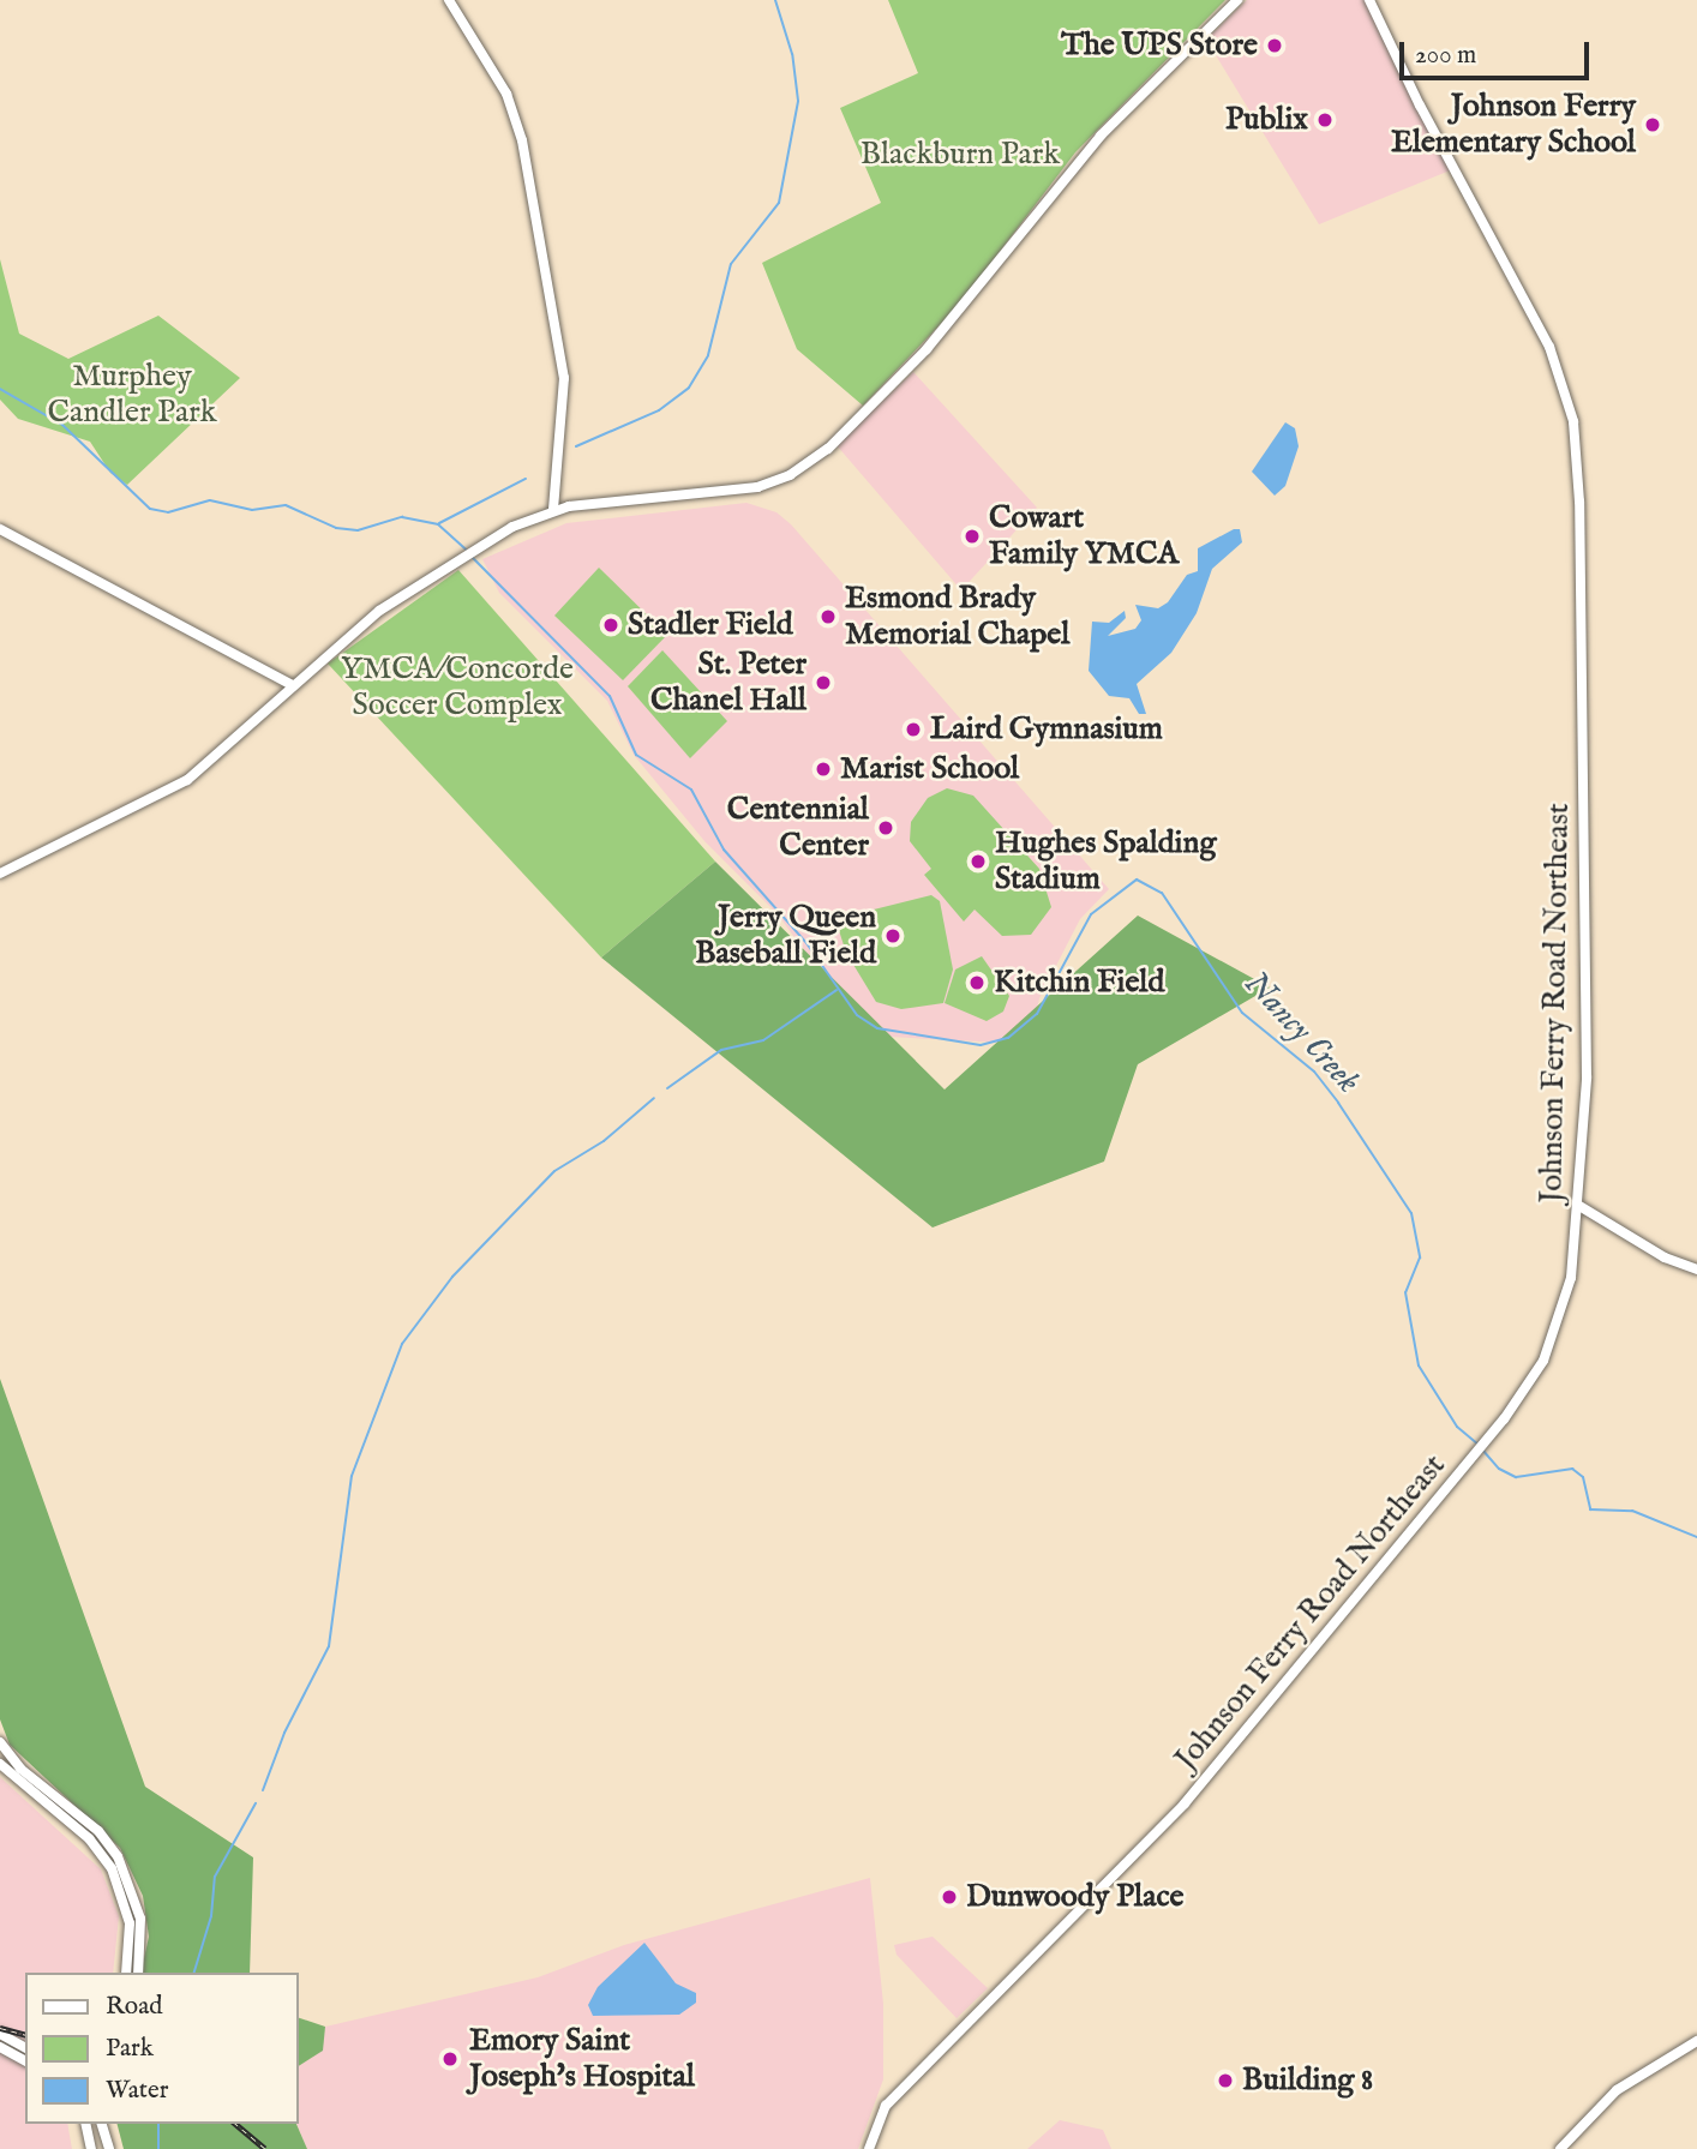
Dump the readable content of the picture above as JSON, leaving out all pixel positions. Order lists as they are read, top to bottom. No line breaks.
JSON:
{"streets":{"main road":["Johnson Ferry Road Northeast"]},"water":["Nancy Creek"],"parks":["Blackburn Park","Murphey Candler Park","YMCA/Concorde Soccer Complex"],"places":["The UPS Store","Publix","Johnson Ferry Elementary School","Cowart Family YMCA","Esmond Brady Memorial Chapel","Stadler Field","St. Peter Chanel Hall","Laird Gymnasium","Marist School","Centennial Center","Hughes Spalding Stadium","Jerry Queen Baseball Field","Kitchin Field","Dunwoody Place","Emory Saint Joseph's Hospital","Building 8"],"legend":["Road","Park","Water"],"scale_bar":"200 m"}
